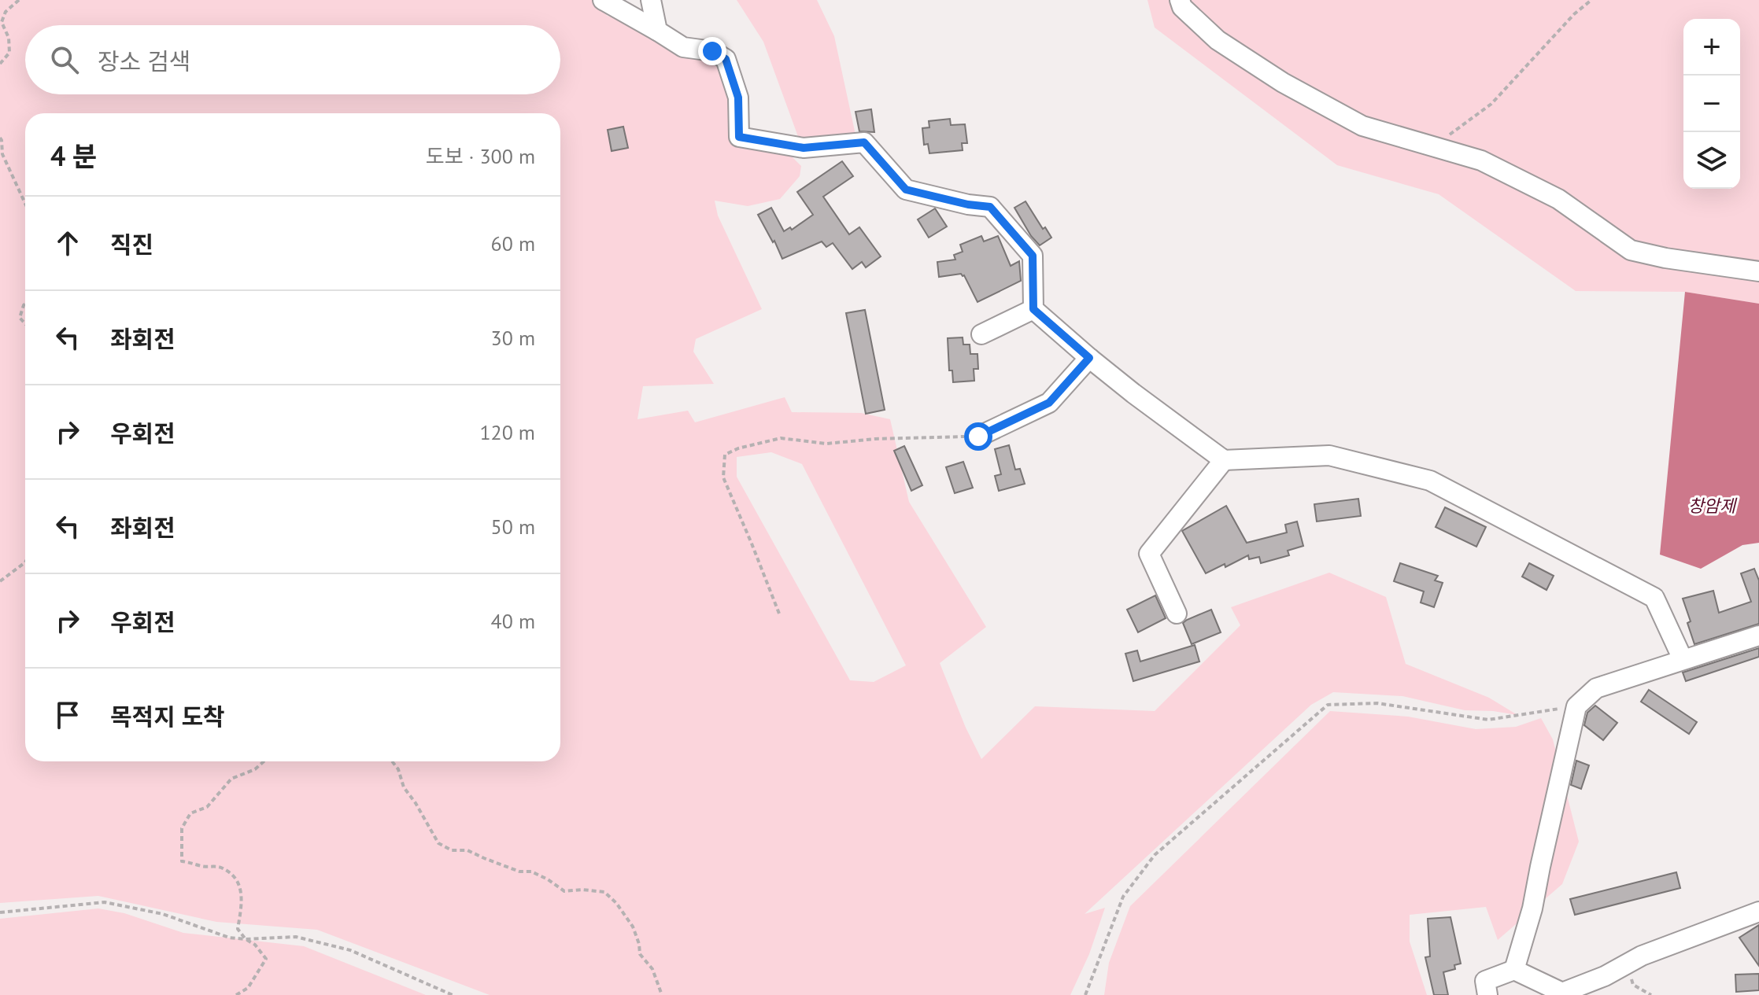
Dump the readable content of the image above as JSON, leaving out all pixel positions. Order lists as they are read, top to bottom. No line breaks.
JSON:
{"water":["창암제"],"page":{"map_buttons":["+","−"],"search":"장소 검색","heading":["4 분","도보 · 300 m"],"list":[["직진","60 m"],["좌회전","30 m"],["우회전","120 m"],["좌회전","50 m"],["우회전","40 m"],"목적지 도착"]}}
